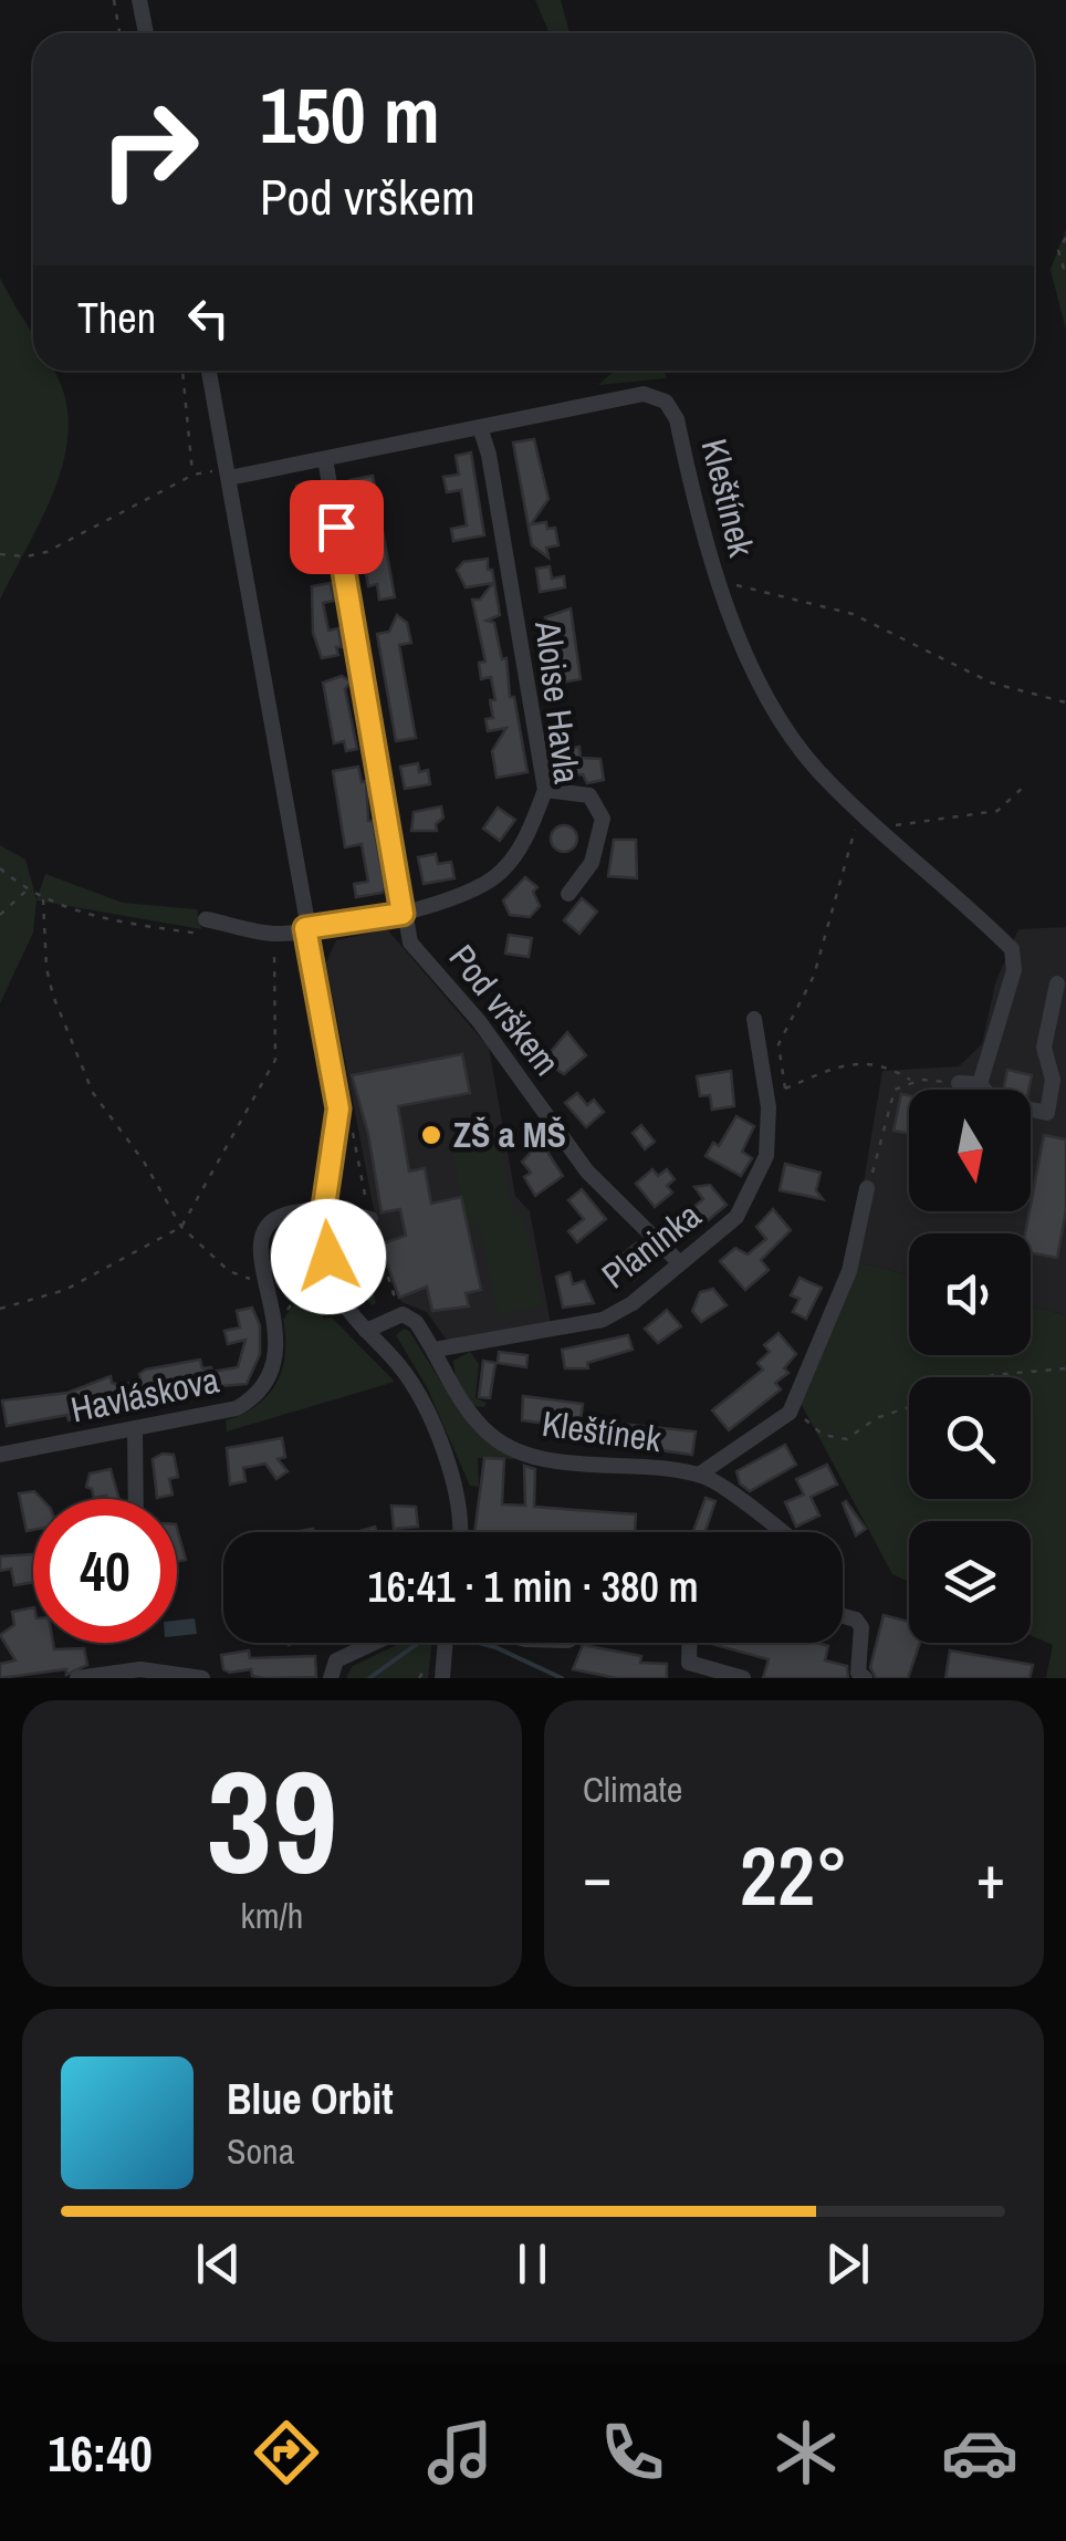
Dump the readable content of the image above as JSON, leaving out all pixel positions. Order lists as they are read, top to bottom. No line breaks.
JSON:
{"streets":{"street":["Kleštínek","Aloise Havla","Pod vrškem","Planinka","Havláskova"]},"crossings":[["Kleštínek","Aloise Havla"],["Kleštínek","Pod vrškem"],["Kleštínek","Planinka"],["Aloise Havla","Pod vrškem"],["Pod vrškem","Planinka"]],"places":["ZŠ a MŠ"],"north":"bottom","page":{"turn":["150 m","Pod vrškem"],"then":"Then","limit":"40","trip":"16:41 · 1 min · 380 m","tile":[["39","km/h"],"Climate"],"heat":["−","22°","+"],"song":["Blue Orbit","Sona"],"tabs":"16:40"}}
